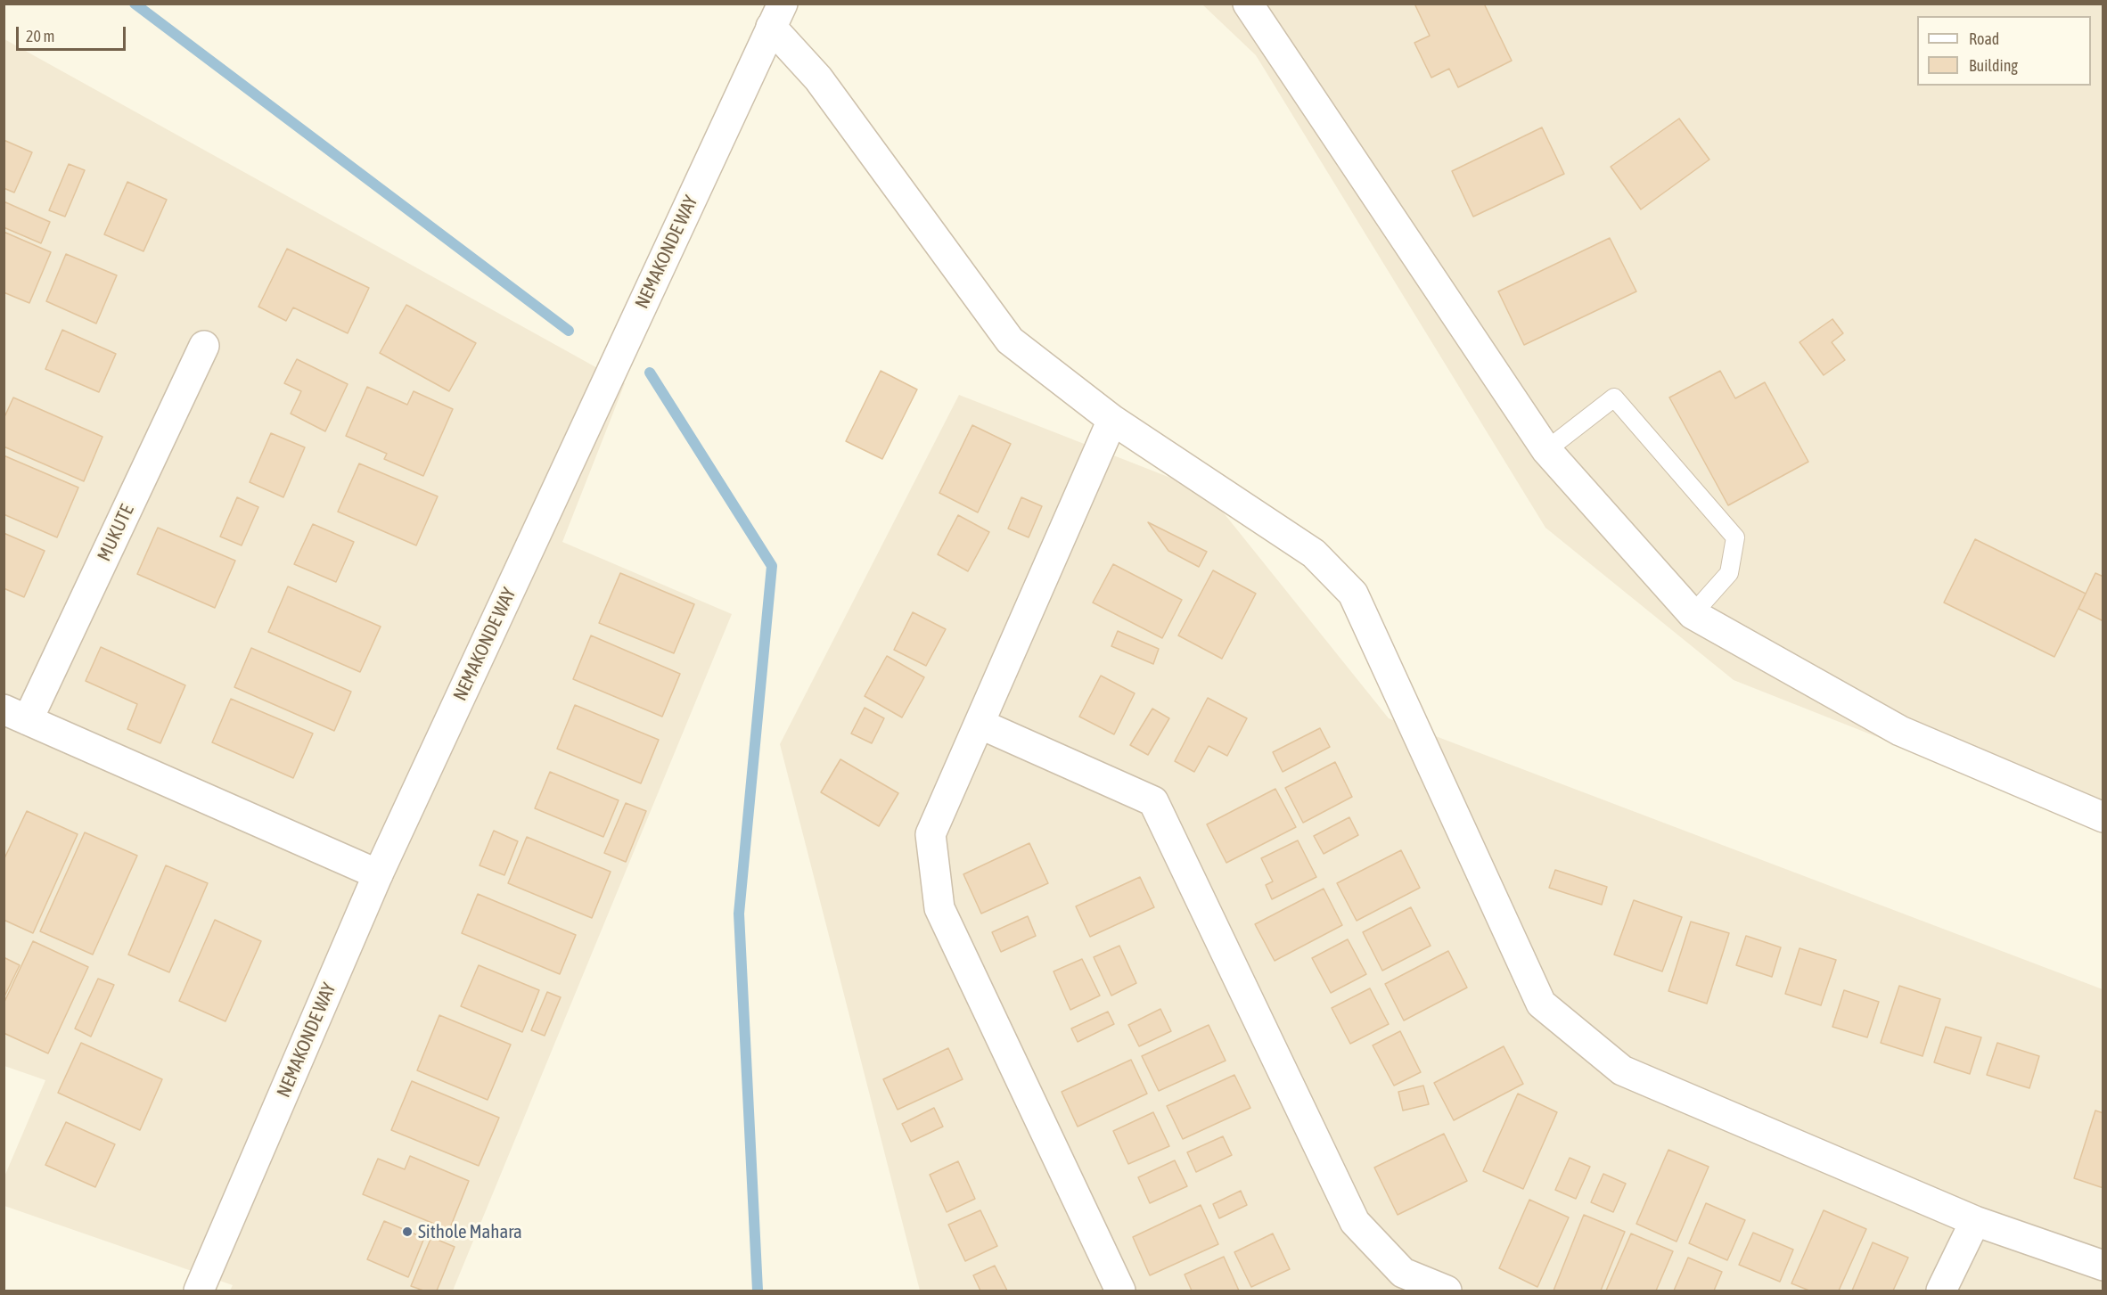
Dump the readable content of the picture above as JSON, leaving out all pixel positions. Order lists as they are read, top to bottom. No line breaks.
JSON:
{"streets":{"street":["NEMAKONDE WAY","MUKUTE"]},"places":["Sithole Mahara"],"legend":["Road","Building"],"scale_bar":"20 m"}
